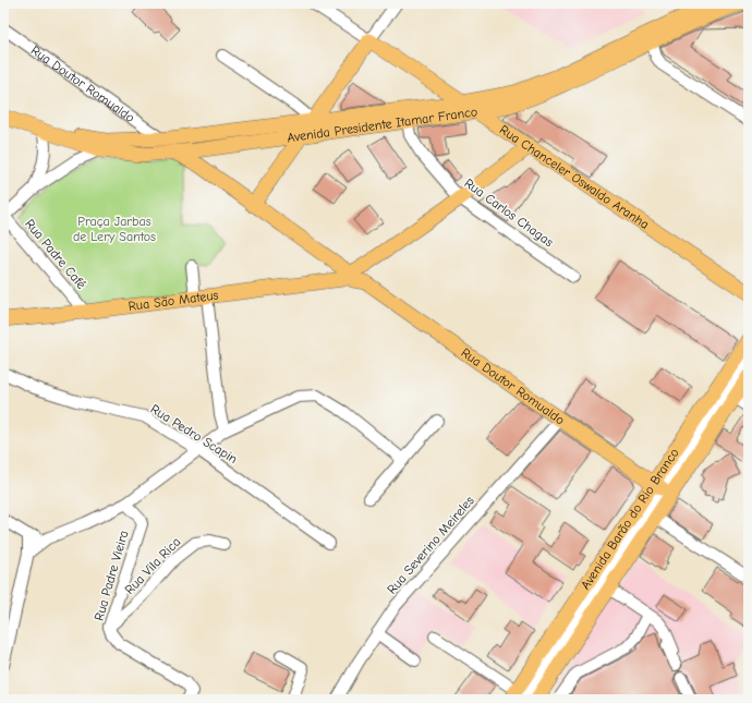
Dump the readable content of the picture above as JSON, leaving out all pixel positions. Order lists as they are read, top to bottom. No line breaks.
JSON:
{"streets":{"main road":["Rua Doutor Romualdo","Avenida Presidente Itamar Franco","Rua Chanceler Oswaldo Aranha","Rua São Mateus","Avenida Barão do Rio Branco"],"street":["Rua Carlos Chagas","Rua Padre Café","Rua Pedro Scapin","Rua Severino Meireles","Rua Vila Rica","Rua Padre Vieira"]},"crossings":[["Rua Doutor Romualdo","Avenida Presidente Itamar Franco"],["Rua Doutor Romualdo","Rua São Mateus"],["Rua Doutor Romualdo","Avenida Barão do Rio Branco"],["Rua Doutor Romualdo","Rua Severino Meireles"],["Avenida Presidente Itamar Franco","Rua Chanceler Oswaldo Aranha"],["Avenida Presidente Itamar Franco","Rua Carlos Chagas"],["Rua Chanceler Oswaldo Aranha","Rua São Mateus"],["Rua Carlos Chagas","Rua São Mateus"],["Rua Padre Café","Rua São Mateus"],["Rua Vila Rica","Rua Padre Vieira"]],"parks":["Praça Jarbas de Lery Santos"]}
